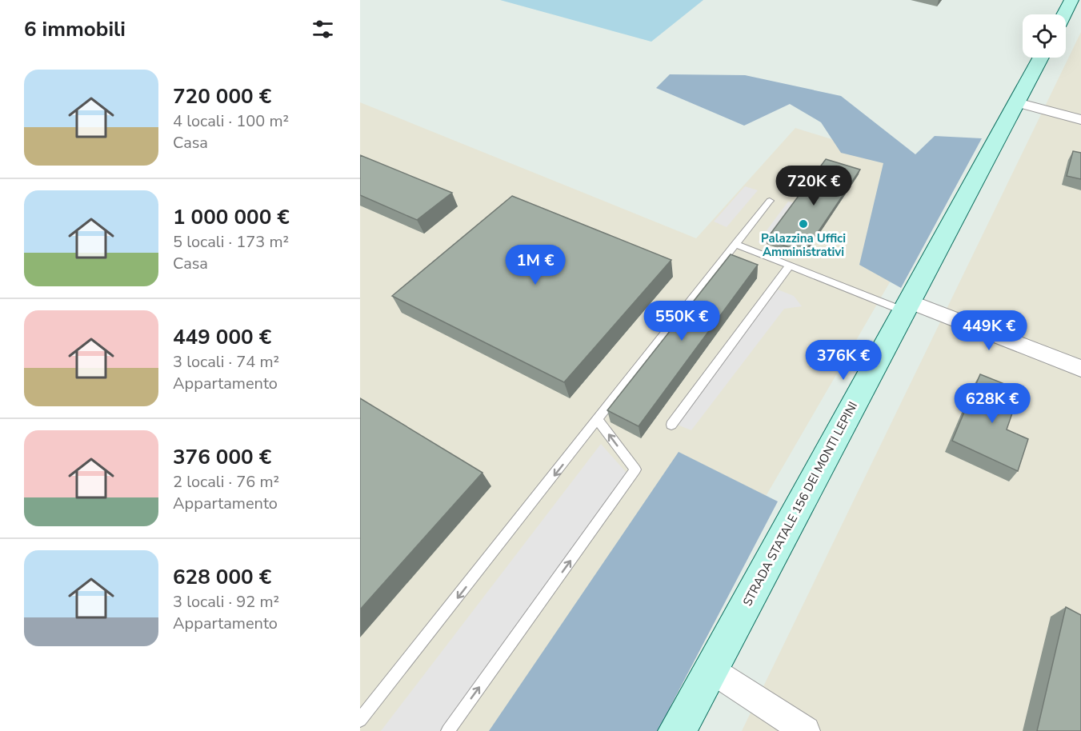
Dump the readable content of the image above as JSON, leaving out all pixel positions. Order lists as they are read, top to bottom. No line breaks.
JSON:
{"streets":{"main road":["STRADA STATALE 156 DEI MONTI LEPINI"]},"places":["Palazzina Uffici Amministrativi"],"page":{"heading":"6 immobili","list":[{"name":"720 000 €","note":"4 locali · 100 m² · Casa"},{"name":"1 000 000 €","note":"5 locali · 173 m² · Casa"},{"name":"449 000 €","note":"3 locali · 74 m² · Appartamento"},{"name":"376 000 €","note":"2 locali · 76 m² · Appartamento"},{"name":"628 000 €","note":"3 locali · 92 m² · Appartamento"}],"price":["720K €","1M €","550K €","449K €","376K €","628K €"]}}
